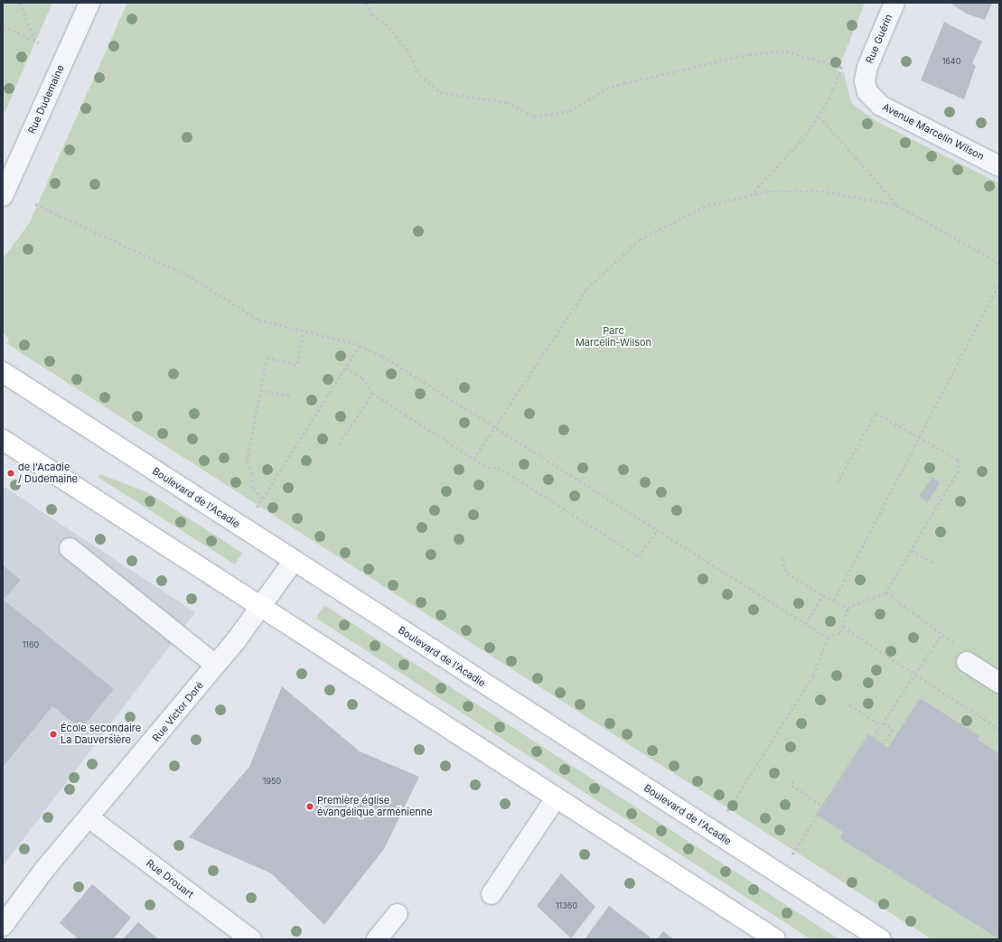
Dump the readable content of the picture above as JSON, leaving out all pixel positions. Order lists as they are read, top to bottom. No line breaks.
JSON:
{"streets":{"main road":["Boulevard de l'Acadie"],"street":["Rue Guérin","Rue Dudemaine","Avenue Marcelin Wilson","Rue Victor Doré","Rue Drouart"]},"crossings":[["Rue Guérin","Avenue Marcelin Wilson"],["Boulevard de l'Acadie","Rue Victor Doré"],["Rue Victor Doré","Rue Drouart"]],"parks":["Parc Marcelin-Wilson"],"places":["de l'Acadie / Dudemaine","École secondaire La Dauversière","Première église évangélique arménienne"],"house_numbers":["1640","1160","1950","11360"]}
